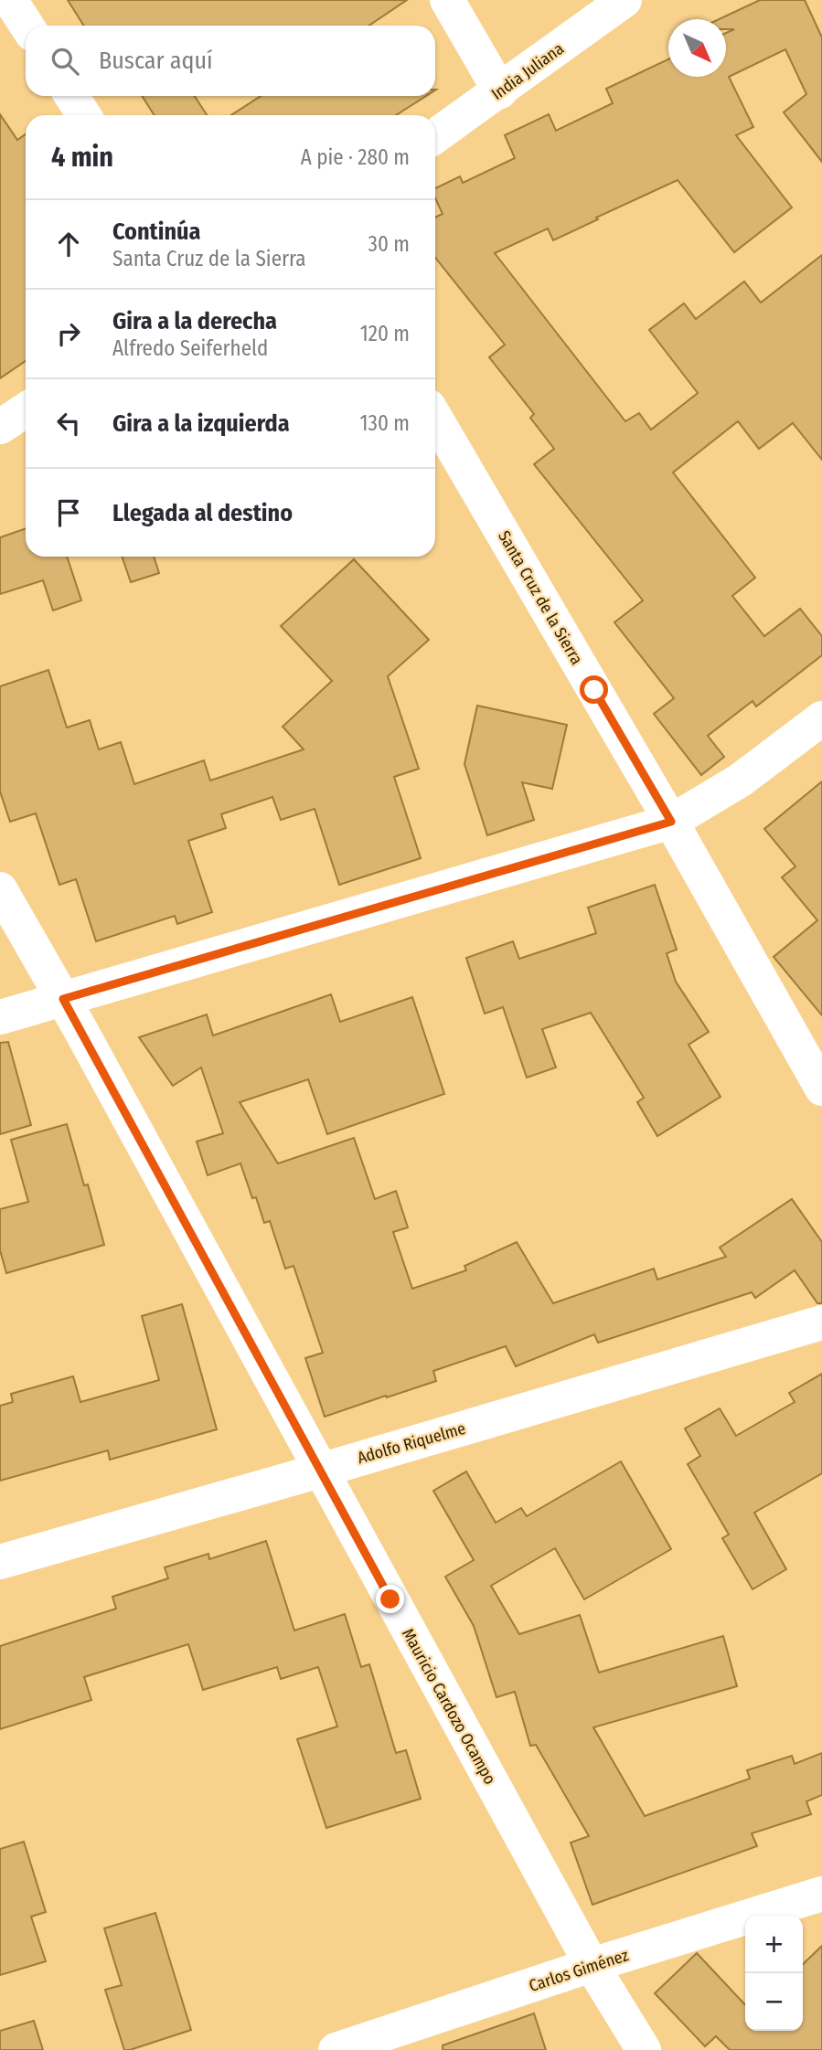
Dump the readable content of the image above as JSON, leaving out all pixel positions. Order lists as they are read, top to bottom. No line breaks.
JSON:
{"streets":{"street":["India Juliana","Santa Cruz de la Sierra","Adolfo Riquelme","Mauricio Cardozo Ocampo","Carlos Giménez"]},"crossings":[["Adolfo Riquelme","Mauricio Cardozo Ocampo"],["Mauricio Cardozo Ocampo","Carlos Giménez"]],"north":"bottom right","page":{"search":"Buscar aquí","heading":["4 min","A pie · 280 m"],"list":[["Continúa","Santa Cruz de la Sierra","30 m"],["Gira a la derecha","Alfredo Seiferheld","120 m"],["Gira a la izquierda","130 m"],"Llegada al destino"],"map_buttons":["+","−"]}}
